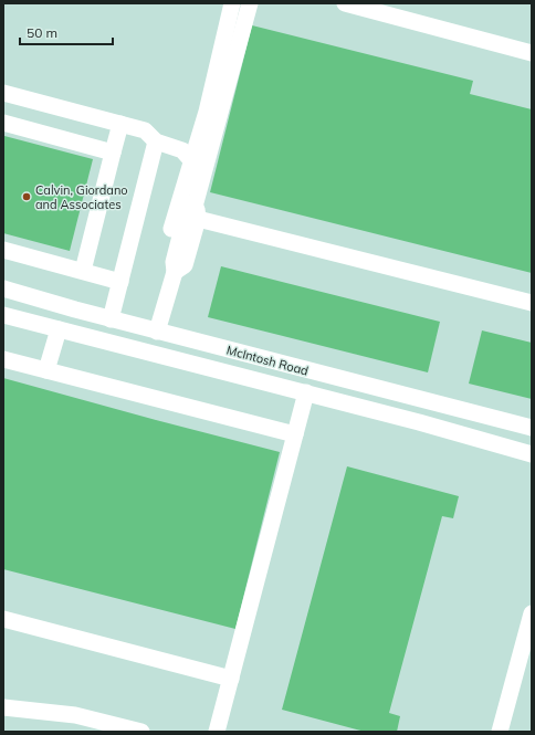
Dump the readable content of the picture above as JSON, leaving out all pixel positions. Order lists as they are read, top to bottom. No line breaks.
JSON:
{"streets":{"street":["McIntosh Road"]},"places":["Calvin, Giordano and Associates"],"scale_bar":"50 m"}
